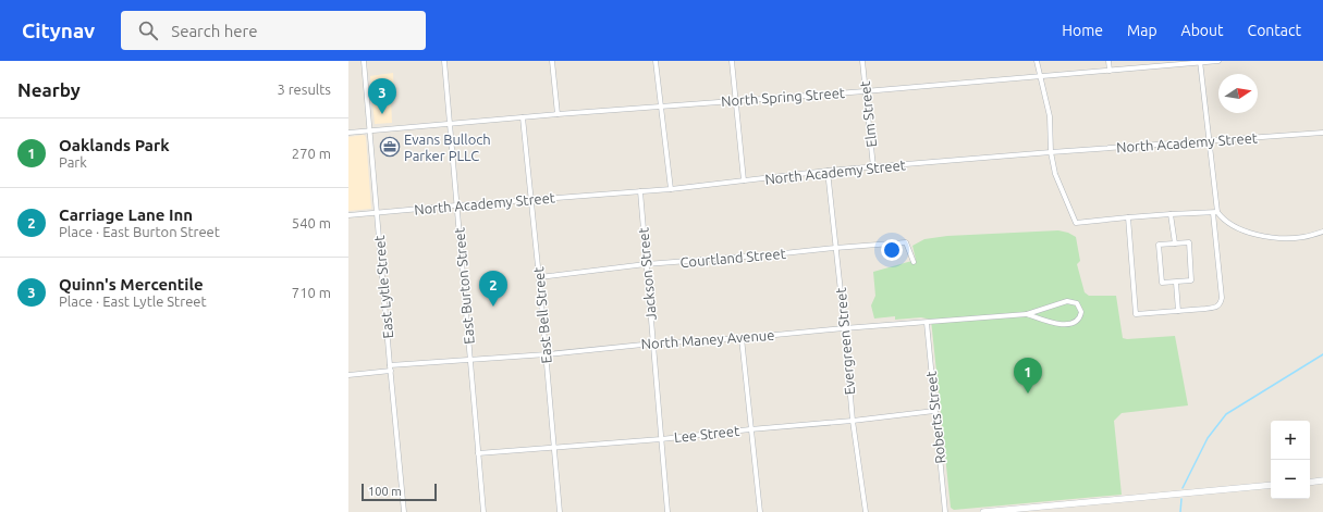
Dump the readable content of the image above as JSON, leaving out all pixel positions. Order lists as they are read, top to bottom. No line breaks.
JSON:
{"streets":{"street":["North Spring Street","Elm Street","North Academy Street","Courtland Street","Jackson Street","East Burton Street","East Lytle Street","East Bell Street","North Maney Avenue","Evergreen Street","Roberts Street","Lee Street"]},"crossings":[["North Spring Street","Elm Street"],["North Spring Street","East Burton Street"],["North Spring Street","East Lytle Street"],["North Spring Street","East Bell Street"],["Elm Street","North Academy Street"],["North Academy Street","Jackson Street"],["North Academy Street","East Burton Street"],["North Academy Street","East Lytle Street"],["North Academy Street","East Bell Street"],["North Academy Street","Evergreen Street"],["Courtland Street","Jackson Street"],["Courtland Street","East Bell Street"],["Courtland Street","Evergreen Street"],["Jackson Street","North Maney Avenue"],["Jackson Street","Lee Street"],["East Burton Street","North Maney Avenue"],["East Burton Street","Lee Street"],["East Lytle Street","North Maney Avenue"],["East Bell Street","North Maney Avenue"],["East Bell Street","Lee Street"],["North Maney Avenue","Evergreen Street"],["North Maney Avenue","Roberts Street"],["Evergreen Street","Lee Street"],["Roberts Street","Lee Street"]],"places":{"office":["Evans Bulloch Parker PLLC"]},"scale_bar":"100 m","north":"right","page":{"header":"Citynav","search":"Search here","nav":["Home","Map","About","Contact"],"heading":["Nearby","3 results"],"pins":["3","2","1"],"list":[{"mark":"1","name":"Oaklands Park","note":"Park","value":"270 m"},{"mark":"2","name":"Carriage Lane Inn","note":"Place · East Burton Street","value":"540 m"},{"mark":"3","name":"Quinn's Mercentile","note":"Place · East Lytle Street","value":"710 m"}],"map_buttons":["+","−"],"scale":"100 m"}}
